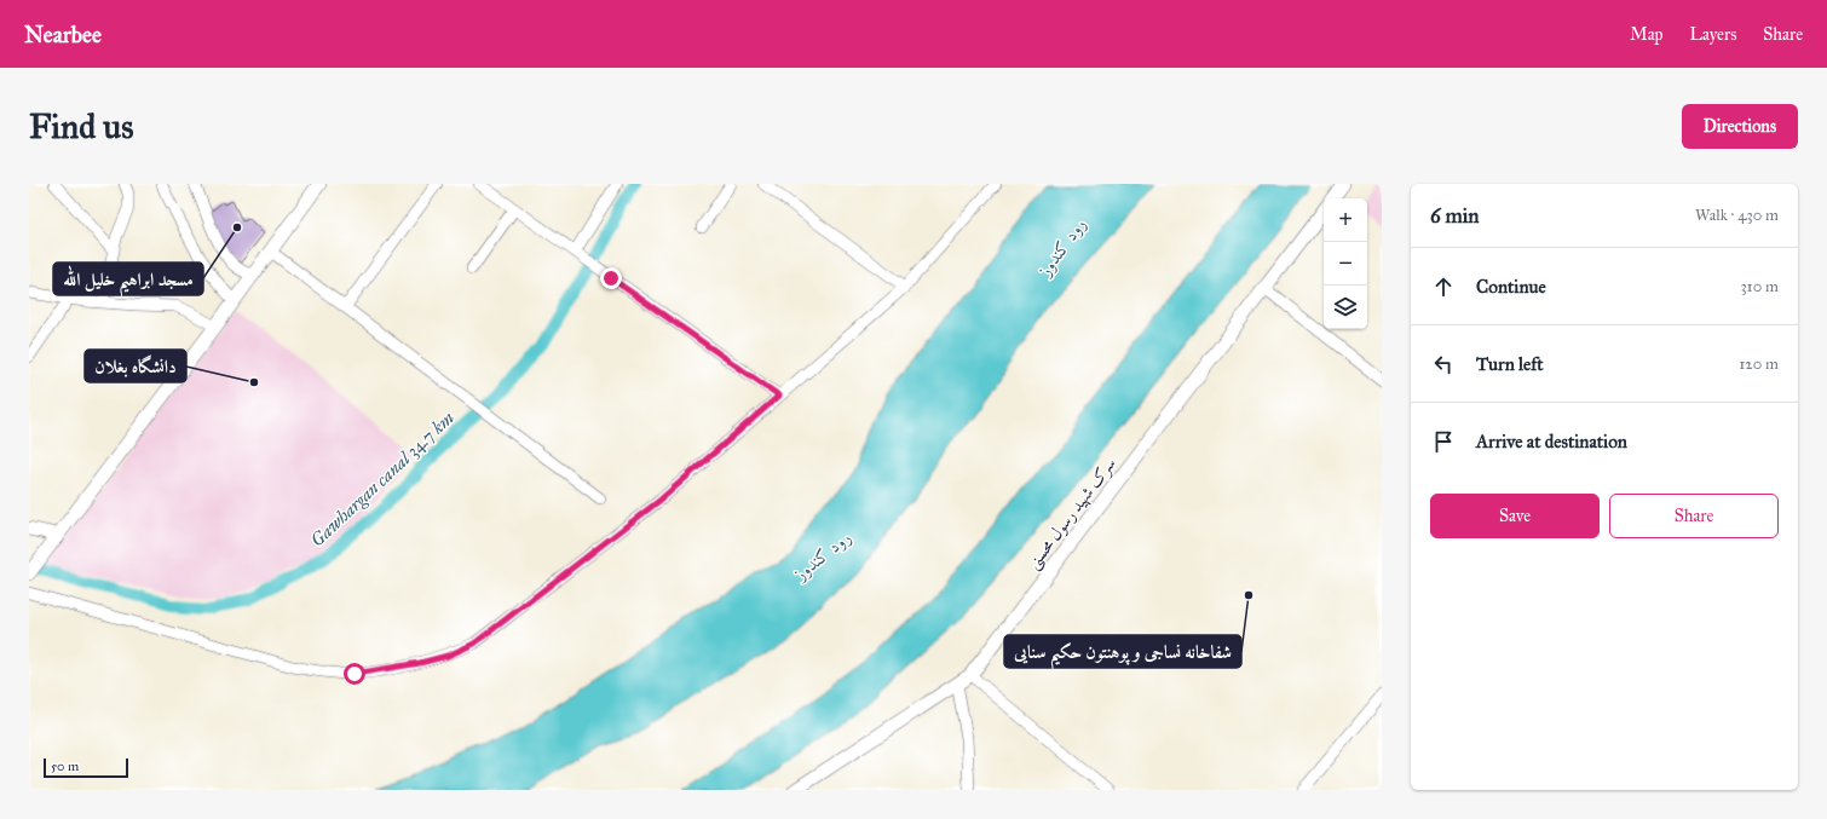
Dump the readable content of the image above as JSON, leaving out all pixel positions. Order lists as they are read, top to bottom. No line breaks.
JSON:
{"streets":{"street":["سرک شهید رسول محسنی"]},"water":["رود کندوز","Gawhargan canal 34.7 km"],"places":["مسجد ابراهیم خلیل الله","دانشگاه بغلان","شفاخانه نساجی و پوهنتون حکیم سنایی"],"scale_bar":"50 m","page":{"header":"Nearbee","nav":["Map","Layers","Share"],"buttons":["Directions",["Save","Share"]],"title":"Find us","heading":["6 min","Walk · 430 m"],"map_buttons":["+","−"],"list":[["Continue","310 m"],["Turn left","120 m"],"Arrive at destination"],"scale":"50 m"}}
